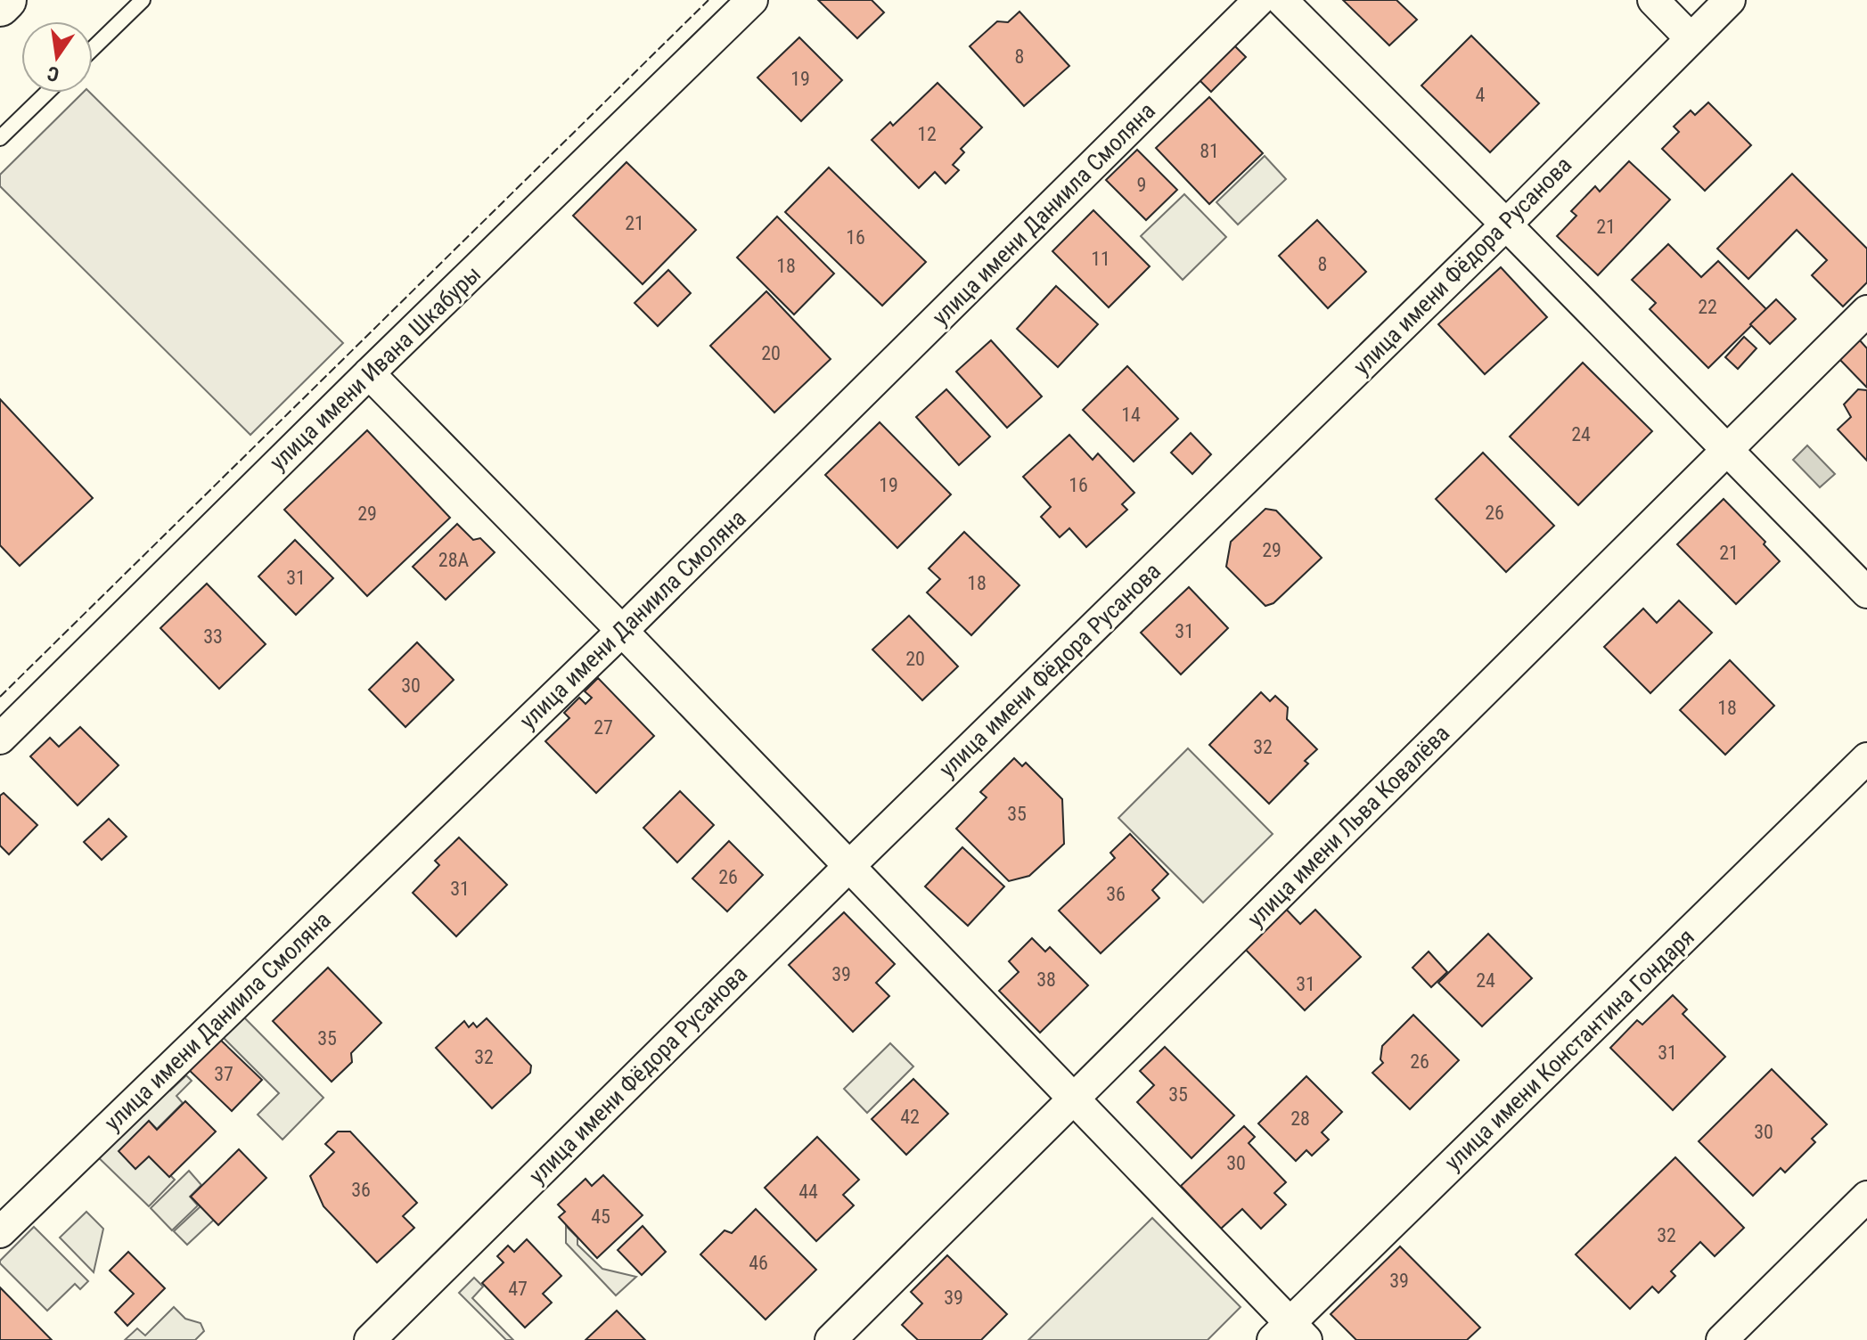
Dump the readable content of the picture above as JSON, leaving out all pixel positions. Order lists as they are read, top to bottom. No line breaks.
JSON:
{"streets":{"street":["улица имени Даниила Смоляна","улица имени Фёдора Русанова","улица имени Ивана Шкабуры","улица имени Льва Ковалёва","улица имени Константина Гондаря"]},"house_numbers":["8","19","4","12","81","9","21","21","16","11","8","18","22","20","14","24","19","16","26","29","29","21","28А","31","18","31","33","20","30","18","27","32","35","26","31","36","39","38","24","31","35","31","32","26","37","35","42","28","30","30","36","44","45","32","46","39","47","39"],"north":"bottom"}
